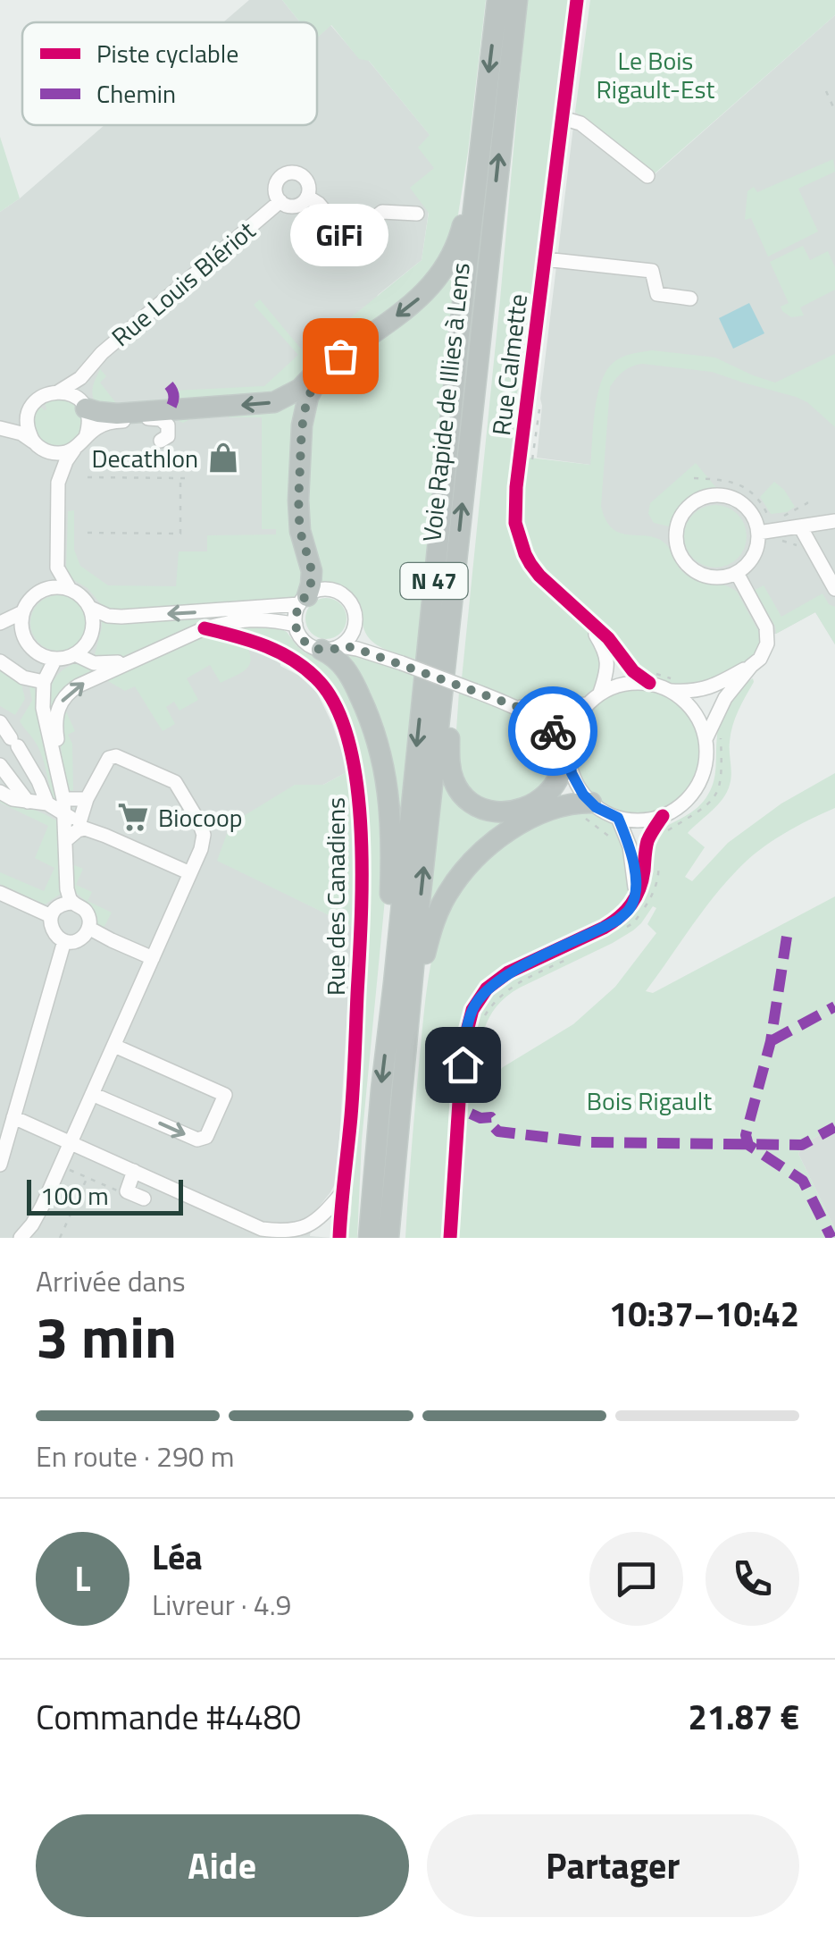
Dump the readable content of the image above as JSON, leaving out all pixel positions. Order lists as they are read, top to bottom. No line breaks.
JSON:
{"streets":{"highway":["Voie Rapide de Illies à Lens","N 47"],"street":["Rue Louis Blériot","Rue Calmette","Rue des Canadiens"]},"parks":["Le Bois Rigault-Est","Bois Rigault"],"places":{"other":["GiFi"],"shop":["Decathlon"],"supermarket":["Biocoop"]},"legend":["Piste cyclable","Chemin"],"scale_bar":"100 m","page":{"bubble":"GiFi","scale":"100 m","heading":["3 min","Arrivée dans","10:37–10:42"],"panel":["Léa","Livreur · 4.9","Commande #4480","21.87 €"],"bar":"En route · 290 m","round":"L","buttons":["Aide","Partager"]}}
